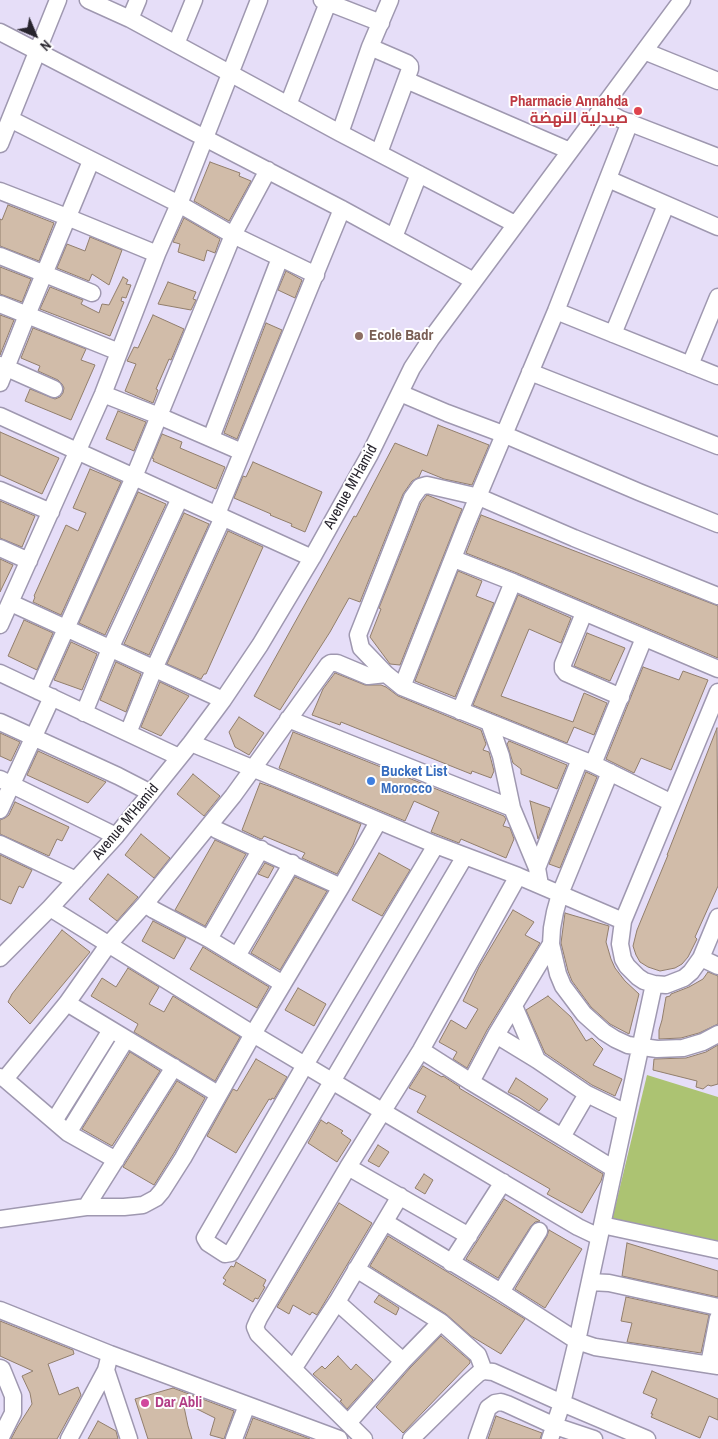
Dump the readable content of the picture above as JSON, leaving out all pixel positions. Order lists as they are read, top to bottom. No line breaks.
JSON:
{"streets":{"street":["Avenue M'Hamid"]},"places":["Pharmacie Annahda صيدلية النهضة","Ecole Badr","Bucket List Morocco","Dar Abli"],"north":"bottom right"}
